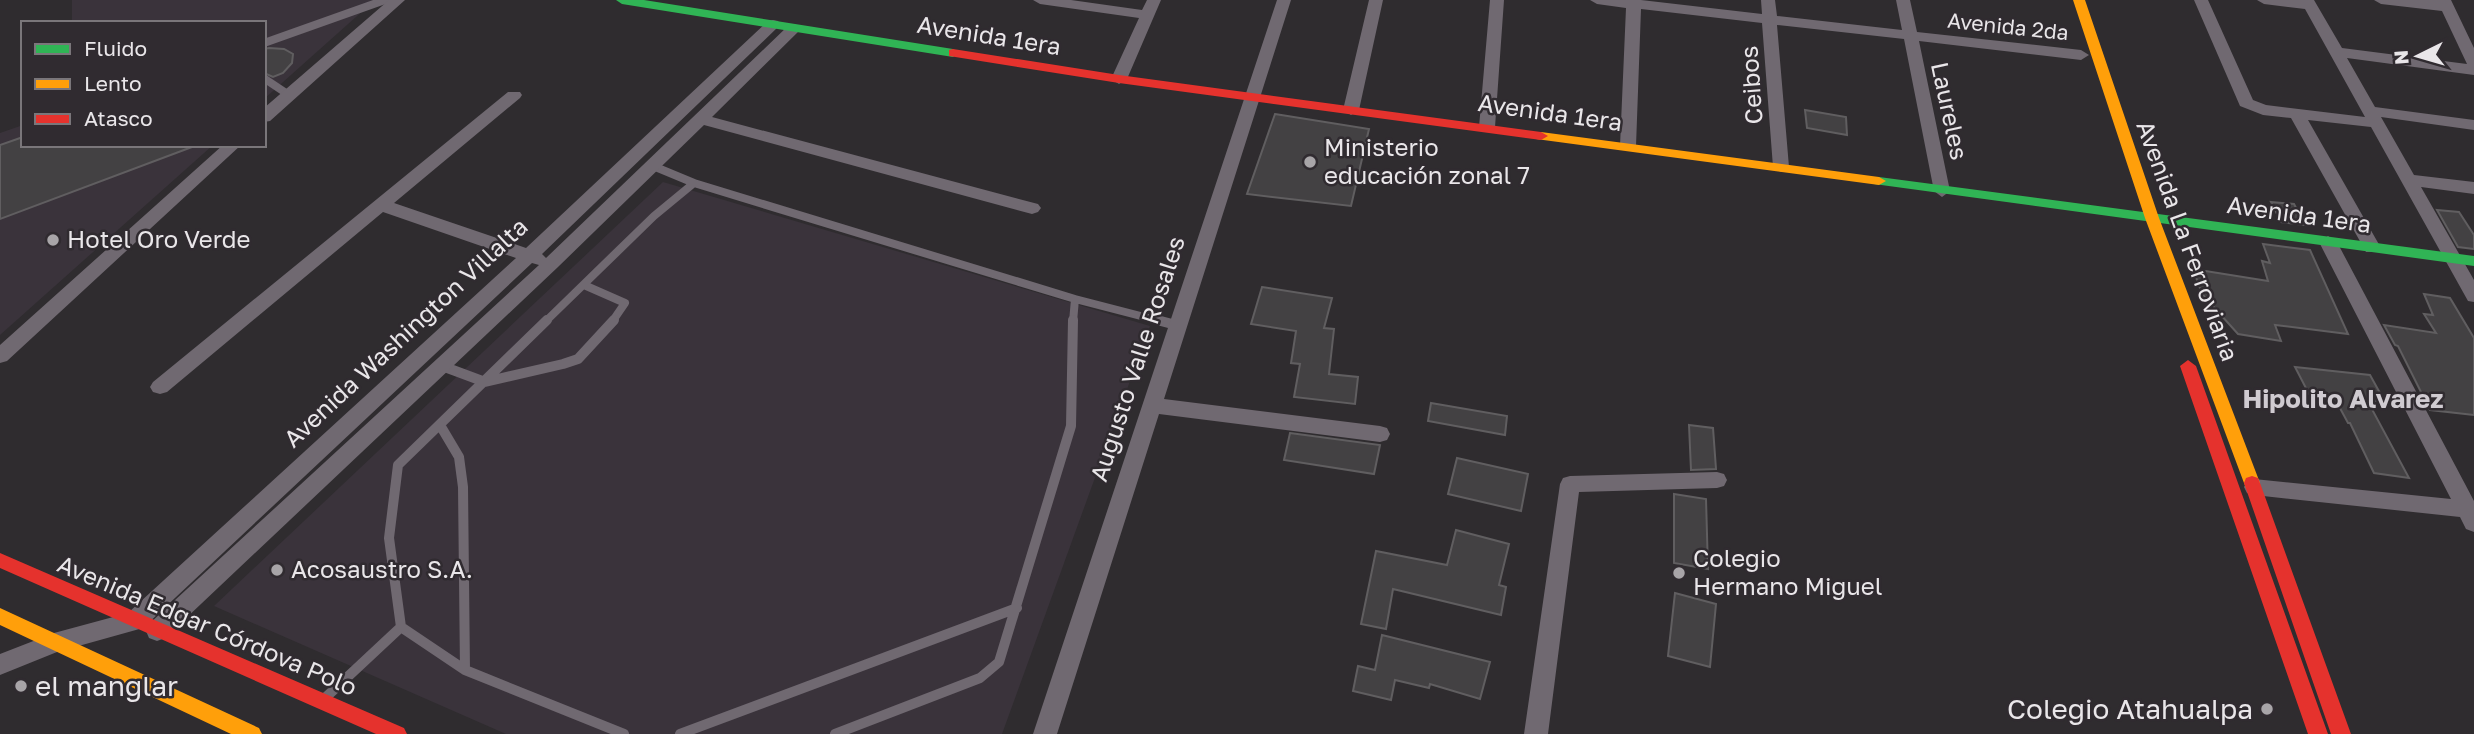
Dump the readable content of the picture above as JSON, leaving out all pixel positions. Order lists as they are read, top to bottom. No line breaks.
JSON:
{"streets":{"main road":["Avenida 1era","Avenida La Ferroviaria","Avenida Edgar Córdova Polo"],"street":["Avenida 2da","Ceibos","Laureles","Avenida Washington Villalta","Augusto Valle Rosales"]},"crossings":[["Avenida 2da","Ceibos"],["Avenida 2da","Laureles"],["Avenida 2da","Avenida La Ferroviaria"],["Avenida 1era","Ceibos"],["Avenida 1era","Laureles"],["Avenida 1era","Avenida La Ferroviaria"],["Avenida 1era","Avenida Washington Villalta"],["Avenida 1era","Augusto Valle Rosales"],["Avenida Washington Villalta","Avenida Edgar Córdova Polo"]],"districts":["Hipolito Alvarez"],"places":["Ministerio educación zonal 7","Hotel Oro Verde","Acosaustro S.A.","Colegio Hermano Miguel","el manglar","Colegio Atahualpa"],"legend":["Fluido","Lento","Atasco"],"north":"left"}
